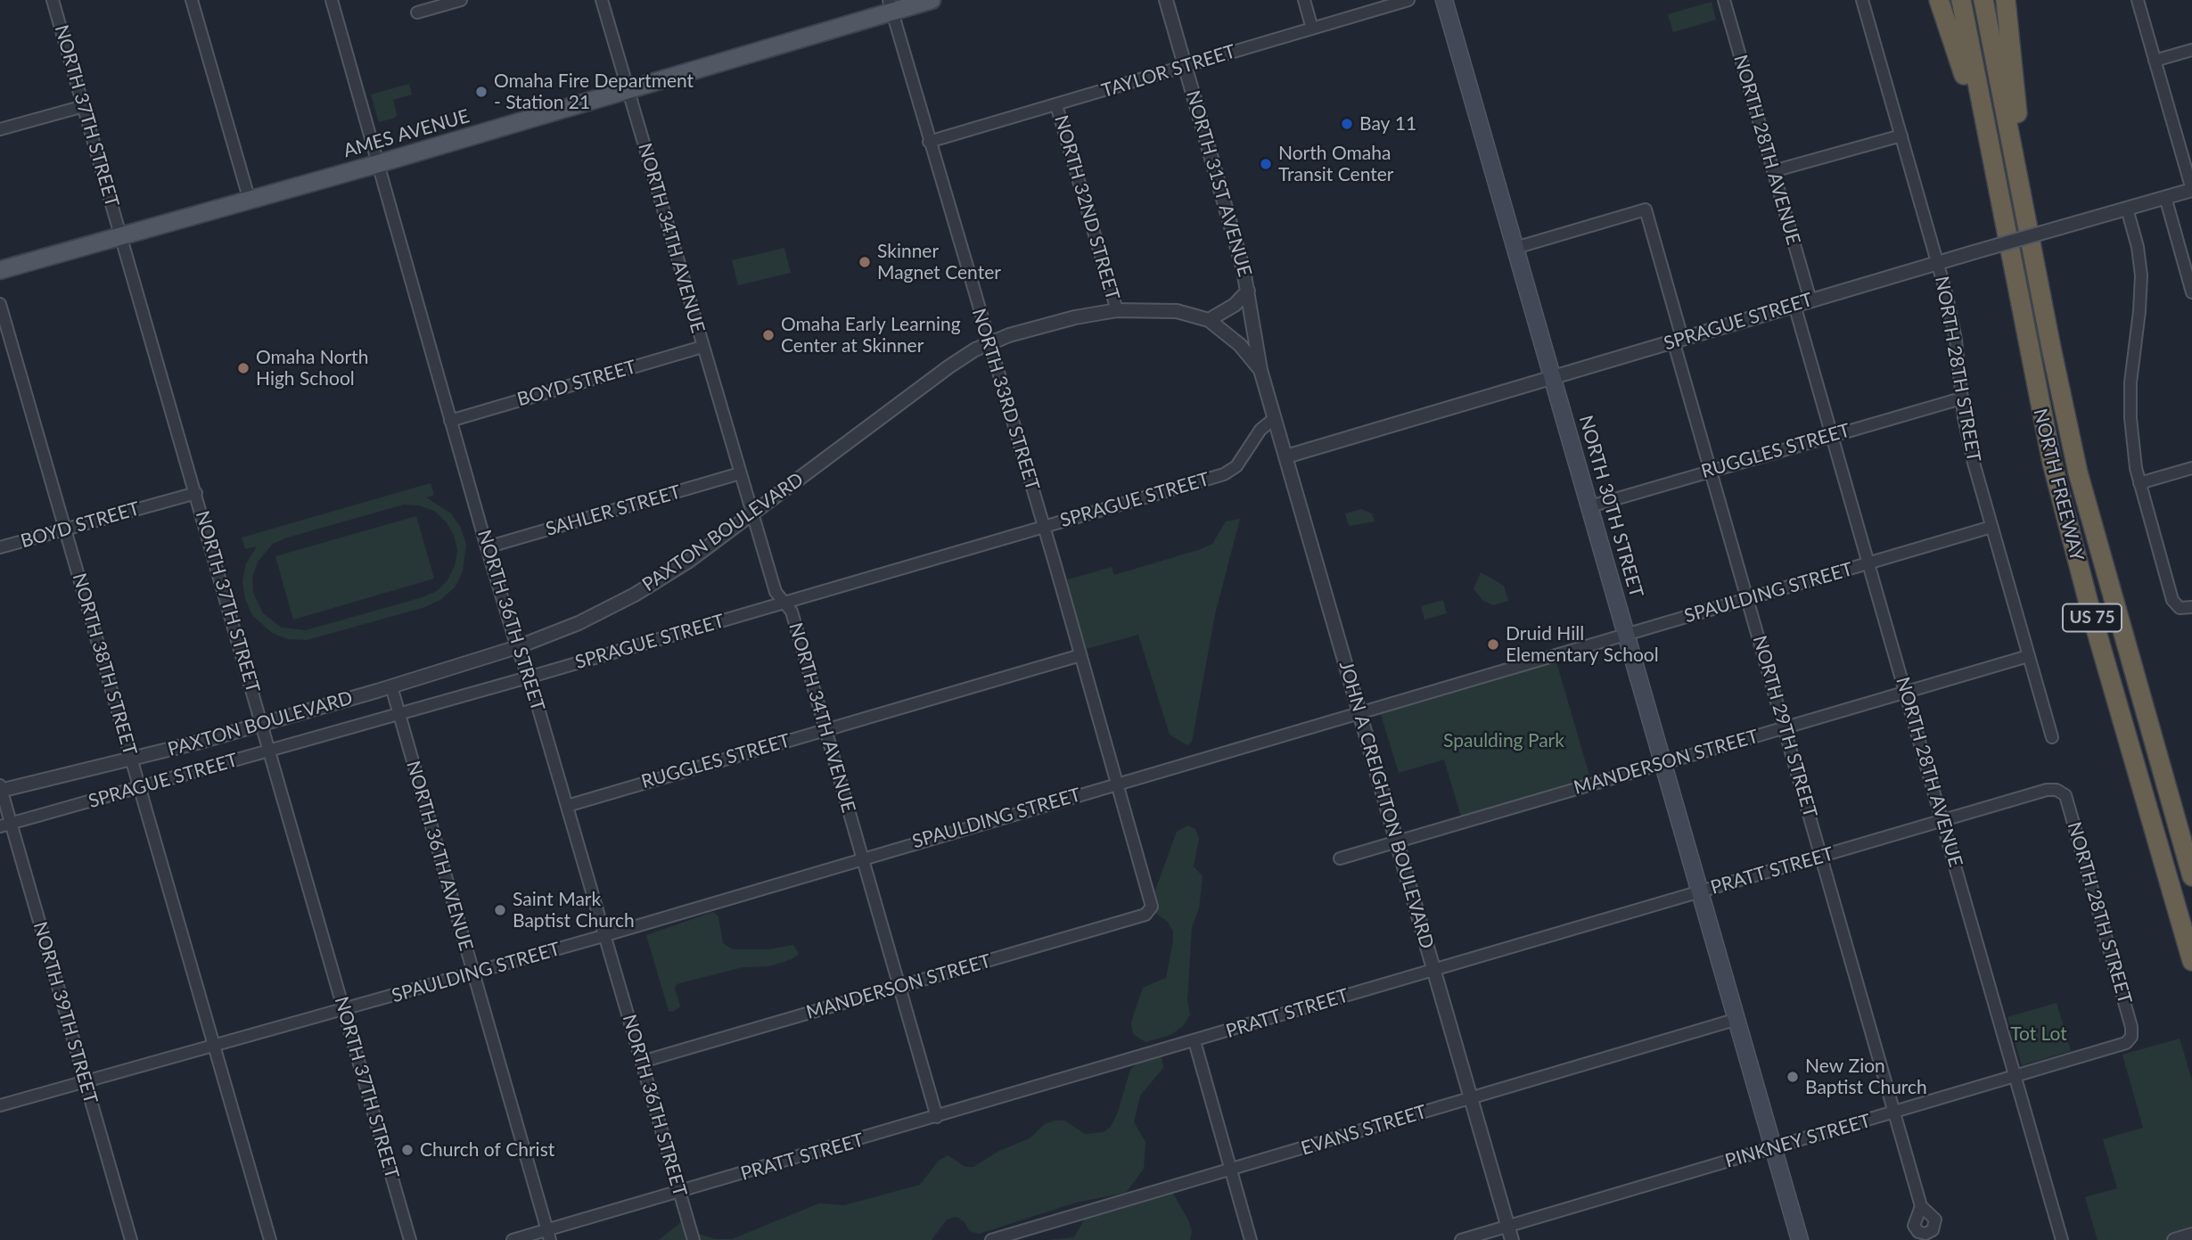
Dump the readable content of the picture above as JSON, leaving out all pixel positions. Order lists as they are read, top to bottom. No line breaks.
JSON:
{"streets":{"highway":["NORTH FREEWAY","US 75"],"main road":["AMES AVENUE","NORTH 30TH STREET"],"street":["TAYLOR STREET","NORTH 37TH STREET","NORTH 28TH AVENUE","NORTH 31ST AVENUE","NORTH 32ND STREET","NORTH 34TH AVENUE","SPRAGUE STREET","NORTH 28TH STREET","BOYD STREET","NORTH 33RD STREET","RUGGLES STREET","SAHLER STREET","PAXTON BOULEVARD","SPAULDING STREET","NORTH 36TH STREET","NORTH 38TH STREET","NORTH 29TH STREET","MANDERSON STREET","JOHN A CREIGHTON BOULEVARD","NORTH 36TH AVENUE","PRATT STREET","NORTH 39TH STREET","EVANS STREET","PINKNEY STREET"]},"crossings":[["TAYLOR STREET","NORTH 31ST AVENUE"],["TAYLOR STREET","NORTH 32ND STREET"],["TAYLOR STREET","NORTH 33RD STREET"],["NORTH 37TH STREET","AMES AVENUE"],["NORTH 37TH STREET","SPRAGUE STREET"],["NORTH 37TH STREET","BOYD STREET"],["NORTH 37TH STREET","PAXTON BOULEVARD"],["NORTH 37TH STREET","SPAULDING STREET"],["AMES AVENUE","NORTH 34TH AVENUE"],["AMES AVENUE","NORTH 33RD STREET"],["AMES AVENUE","NORTH 36TH STREET"],["NORTH 28TH AVENUE","SPRAGUE STREET"],["NORTH 28TH AVENUE","RUGGLES STREET"],["NORTH 28TH AVENUE","SPAULDING STREET"],["NORTH 28TH AVENUE","MANDERSON STREET"],["NORTH 28TH AVENUE","PRATT STREET"],["NORTH 28TH AVENUE","PINKNEY STREET"],["NORTH 31ST AVENUE","PAXTON BOULEVARD"],["NORTH 31ST AVENUE","JOHN A CREIGHTON BOULEVARD"],["NORTH 32ND STREET","PAXTON BOULEVARD"],["NORTH 34TH AVENUE","SPRAGUE STREET"],["NORTH 34TH AVENUE","BOYD STREET"],["NORTH 34TH AVENUE","RUGGLES STREET"],["NORTH 34TH AVENUE","SAHLER STREET"],["NORTH 34TH AVENUE","PAXTON BOULEVARD"],["NORTH 34TH AVENUE","SPAULDING STREET"],["NORTH 34TH AVENUE","MANDERSON STREET"],["NORTH 34TH AVENUE","PRATT STREET"],["SPRAGUE STREET","NORTH 28TH STREET"],["SPRAGUE STREET","NORTH 33RD STREET"],["SPRAGUE STREET","NORTH 30TH STREET"],["SPRAGUE STREET","NORTH 36TH STREET"],["SPRAGUE STREET","NORTH 38TH STREET"],["SPRAGUE STREET","NORTH 29TH STREET"],["SPRAGUE STREET","JOHN A CREIGHTON BOULEVARD"],["SPRAGUE STREET","NORTH 36TH AVENUE"],["SPRAGUE STREET","NORTH 39TH STREET"],["NORTH 28TH STREET","RUGGLES STREET"],["NORTH 28TH STREET","SPAULDING STREET"],["NORTH 28TH STREET","MANDERSON STREET"],["NORTH 28TH STREET","PRATT STREET"],["NORTH 28TH STREET","PINKNEY STREET"],["BOYD STREET","NORTH 36TH STREET"],["BOYD STREET","NORTH 38TH STREET"],["NORTH 33RD STREET","RUGGLES STREET"],["NORTH 33RD STREET","PAXTON BOULEVARD"],["NORTH 33RD STREET","SPAULDING STREET"],["NORTH 33RD STREET","MANDERSON STREET"],["RUGGLES STREET","NORTH 30TH STREET"],["RUGGLES STREET","NORTH 36TH STREET"],["RUGGLES STREET","NORTH 29TH STREET"],["NORTH 30TH STREET","SPAULDING STREET"],["NORTH 30TH STREET","NORTH 29TH STREET"],["NORTH 30TH STREET","MANDERSON STREET"],["NORTH 30TH STREET","PRATT STREET"],["NORTH 30TH STREET","EVANS STREET"],["NORTH 30TH STREET","PINKNEY STREET"],["SAHLER STREET","NORTH 36TH STREET"],["PAXTON BOULEVARD","NORTH 36TH STREET"],["PAXTON BOULEVARD","NORTH 38TH STREET"],["PAXTON BOULEVARD","JOHN A CREIGHTON BOULEVARD"],["PAXTON BOULEVARD","NORTH 36TH AVENUE"],["PAXTON BOULEVARD","NORTH 39TH STREET"],["SPAULDING STREET","NORTH 36TH STREET"],["SPAULDING STREET","NORTH 38TH STREET"],["SPAULDING STREET","NORTH 29TH STREET"],["SPAULDING STREET","JOHN A CREIGHTON BOULEVARD"],["SPAULDING STREET","NORTH 36TH AVENUE"],["SPAULDING STREET","NORTH 39TH STREET"],["NORTH 36TH STREET","MANDERSON STREET"],["NORTH 36TH STREET","PRATT STREET"],["NORTH 29TH STREET","MANDERSON STREET"],["NORTH 29TH STREET","PRATT STREET"],["NORTH 29TH STREET","PINKNEY STREET"],["MANDERSON STREET","JOHN A CREIGHTON BOULEVARD"],["JOHN A CREIGHTON BOULEVARD","PRATT STREET"],["JOHN A CREIGHTON BOULEVARD","EVANS STREET"],["JOHN A CREIGHTON BOULEVARD","PINKNEY STREET"],["NORTH 36TH AVENUE","PRATT STREET"]],"parks":["Spaulding Park","Tot Lot"],"places":["Omaha Fire Department - Station 21","Bay 11","North Omaha Transit Center","Skinner Magnet Center","Omaha Early Learning Center at Skinner","Omaha North High School","Druid Hill Elementary School","Saint Mark Baptist Church","New Zion Baptist Church","Church of Christ"]}
